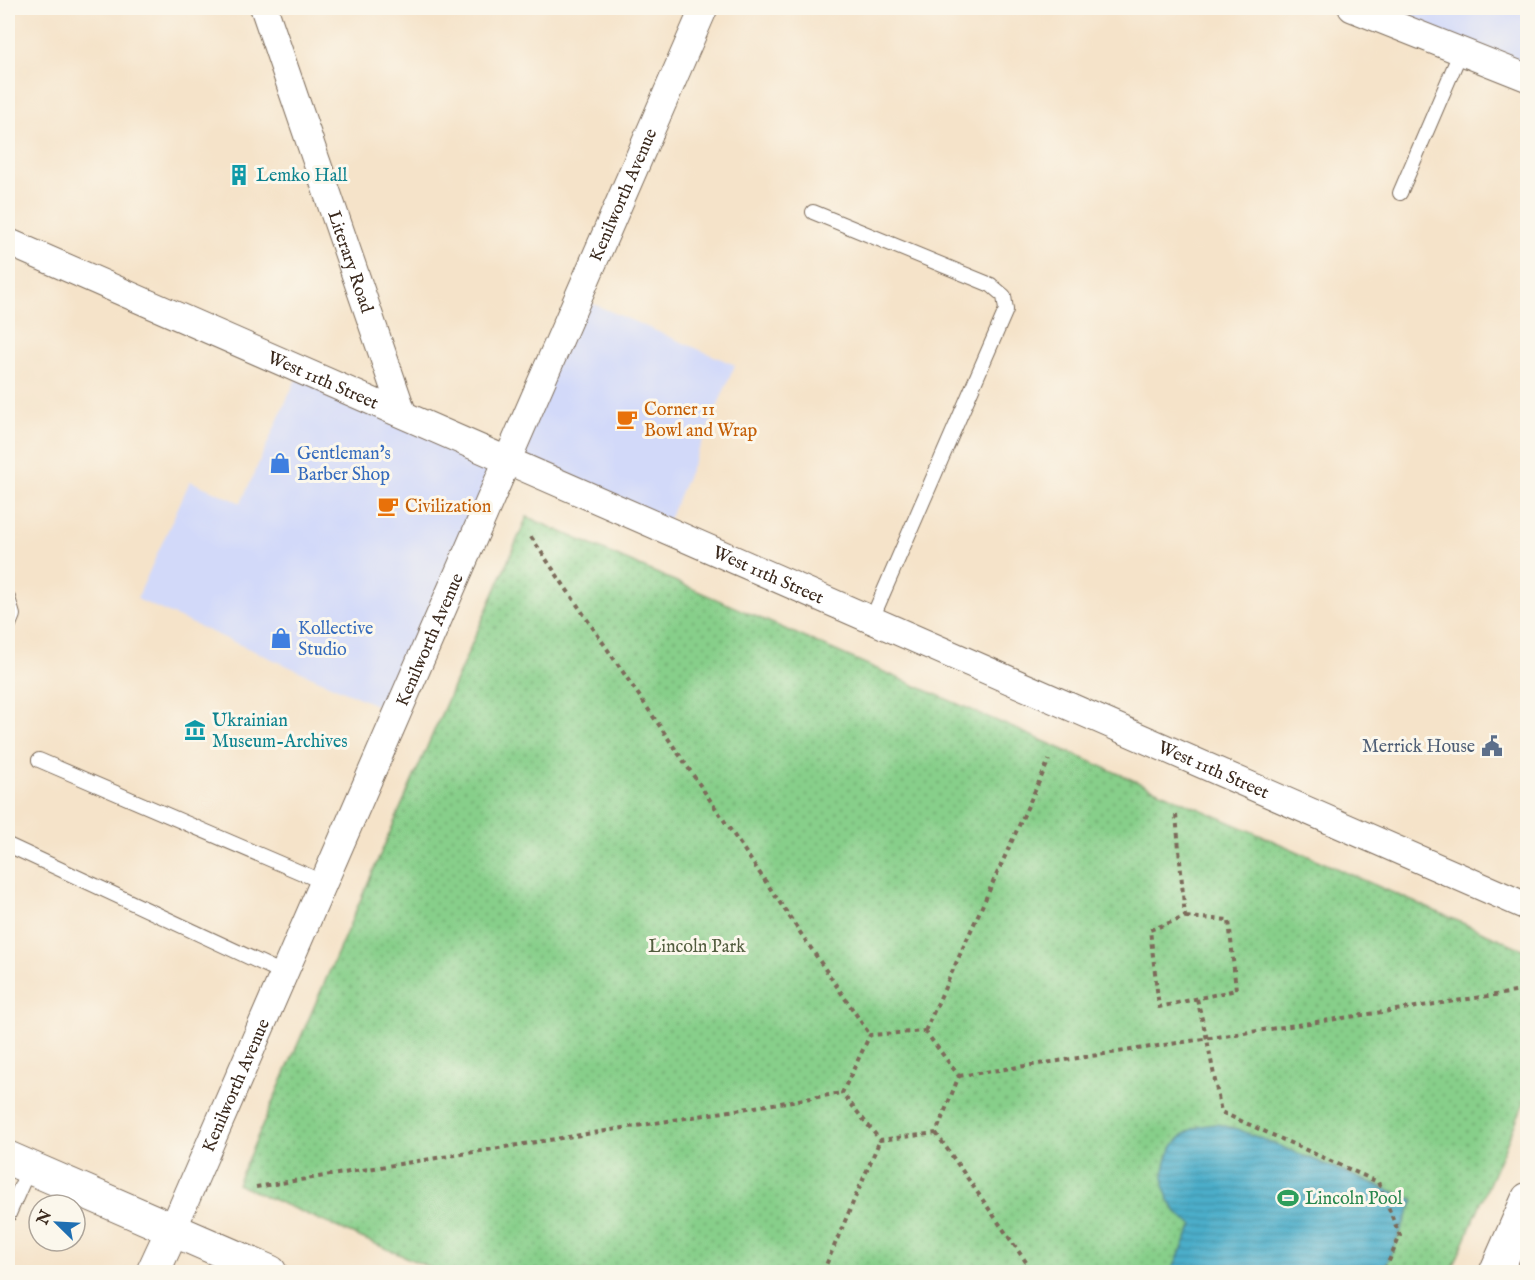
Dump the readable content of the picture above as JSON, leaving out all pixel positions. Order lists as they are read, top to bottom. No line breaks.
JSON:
{"streets":{"street":["Kenilworth Avenue","Literary Road","West 11th Street"]},"crossings":[["Kenilworth Avenue","West 11th Street"],["Literary Road","West 11th Street"]],"parks":["Lincoln Park"],"places":{"building":["Lemko Hall"],"cafe":["Corner 11 Bowl and Wrap","Civilization"],"shop":["Gentleman's Barber Shop","Kollective Studio"],"museum":["Ukrainian Museum-Archives"],"public building":["Merrick House"],"sports":["Lincoln Pool"]},"north":"top left"}
